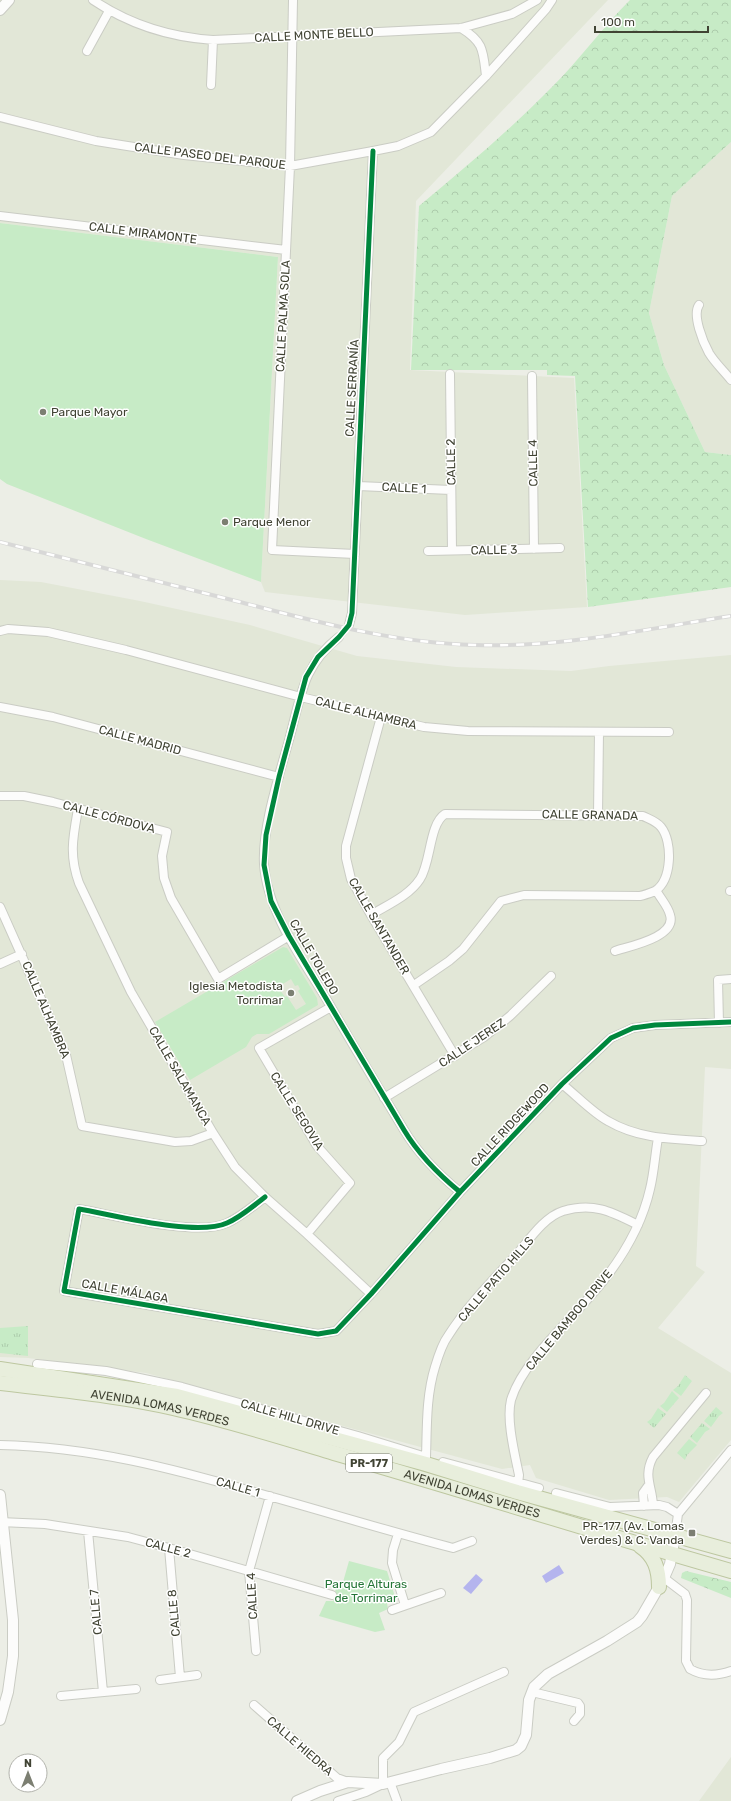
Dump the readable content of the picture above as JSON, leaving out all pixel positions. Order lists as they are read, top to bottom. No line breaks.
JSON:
{"streets":{"highway":["AVENIDA LOMAS VERDES","PR-177"],"street":["CALLE MONTE BELLO","CALLE PASEO DEL PARQUE","CALLE MIRAMONTE","CALLE PALMA SOLA","CALLE SERRANÍA","CALLE 2","CALLE 4","CALLE 1","CALLE 3","CALLE ALHAMBRA","CALLE MADRID","CALLE GRANADA","CALLE CÓRDOVA","CALLE SANTANDER","CALLE TOLEDO","CALLE JEREZ","CALLE SALAMANCA","CALLE SEGOVIA","CALLE RIDGEWOOD","CALLE PATIO HILLS","CALLE MÁLAGA","CALLE BAMBOO DRIVE","CALLE HILL DRIVE","CALLE 7","CALLE 8","CALLE HIEDRA"]},"crossings":[["CALLE MONTE BELLO","CALLE PALMA SOLA"],["CALLE PASEO DEL PARQUE","CALLE PALMA SOLA"],["CALLE PASEO DEL PARQUE","CALLE SERRANÍA"],["CALLE MIRAMONTE","CALLE PALMA SOLA"],["CALLE PALMA SOLA","CALLE SERRANÍA"],["CALLE SERRANÍA","CALLE 1"],["CALLE 2","CALLE 4"],["CALLE 2","CALLE 1"],["CALLE 2","CALLE 3"],["CALLE 2","CALLE 7"],["CALLE 2","CALLE 8"],["CALLE 4","CALLE 1"],["CALLE 4","CALLE 3"],["CALLE ALHAMBRA","CALLE SANTANDER"],["CALLE ALHAMBRA","CALLE TOLEDO"],["CALLE ALHAMBRA","CALLE SALAMANCA"],["CALLE MADRID","CALLE TOLEDO"],["CALLE GRANADA","CALLE SANTANDER"],["CALLE CÓRDOVA","CALLE TOLEDO"],["CALLE CÓRDOVA","CALLE SALAMANCA"],["CALLE SANTANDER","CALLE JEREZ"],["CALLE TOLEDO","CALLE JEREZ"],["CALLE TOLEDO","CALLE SEGOVIA"],["CALLE TOLEDO","CALLE RIDGEWOOD"],["CALLE SALAMANCA","CALLE SEGOVIA"],["CALLE SALAMANCA","CALLE RIDGEWOOD"],["CALLE SALAMANCA","CALLE MÁLAGA"],["CALLE RIDGEWOOD","CALLE MÁLAGA"],["CALLE PATIO HILLS","CALLE BAMBOO DRIVE"],["CALLE PATIO HILLS","CALLE HILL DRIVE"],["CALLE BAMBOO DRIVE","CALLE HILL DRIVE"]],"parks":["Parque Alturas de Torrimar"],"places":{"other":["Parque Mayor","Parque Menor","Iglesia Metodista Torrimar"],"transit":["PR-177 (Av. Lomas Verdes) & C. Vanda"]},"scale_bar":"100 m","north":"top"}
